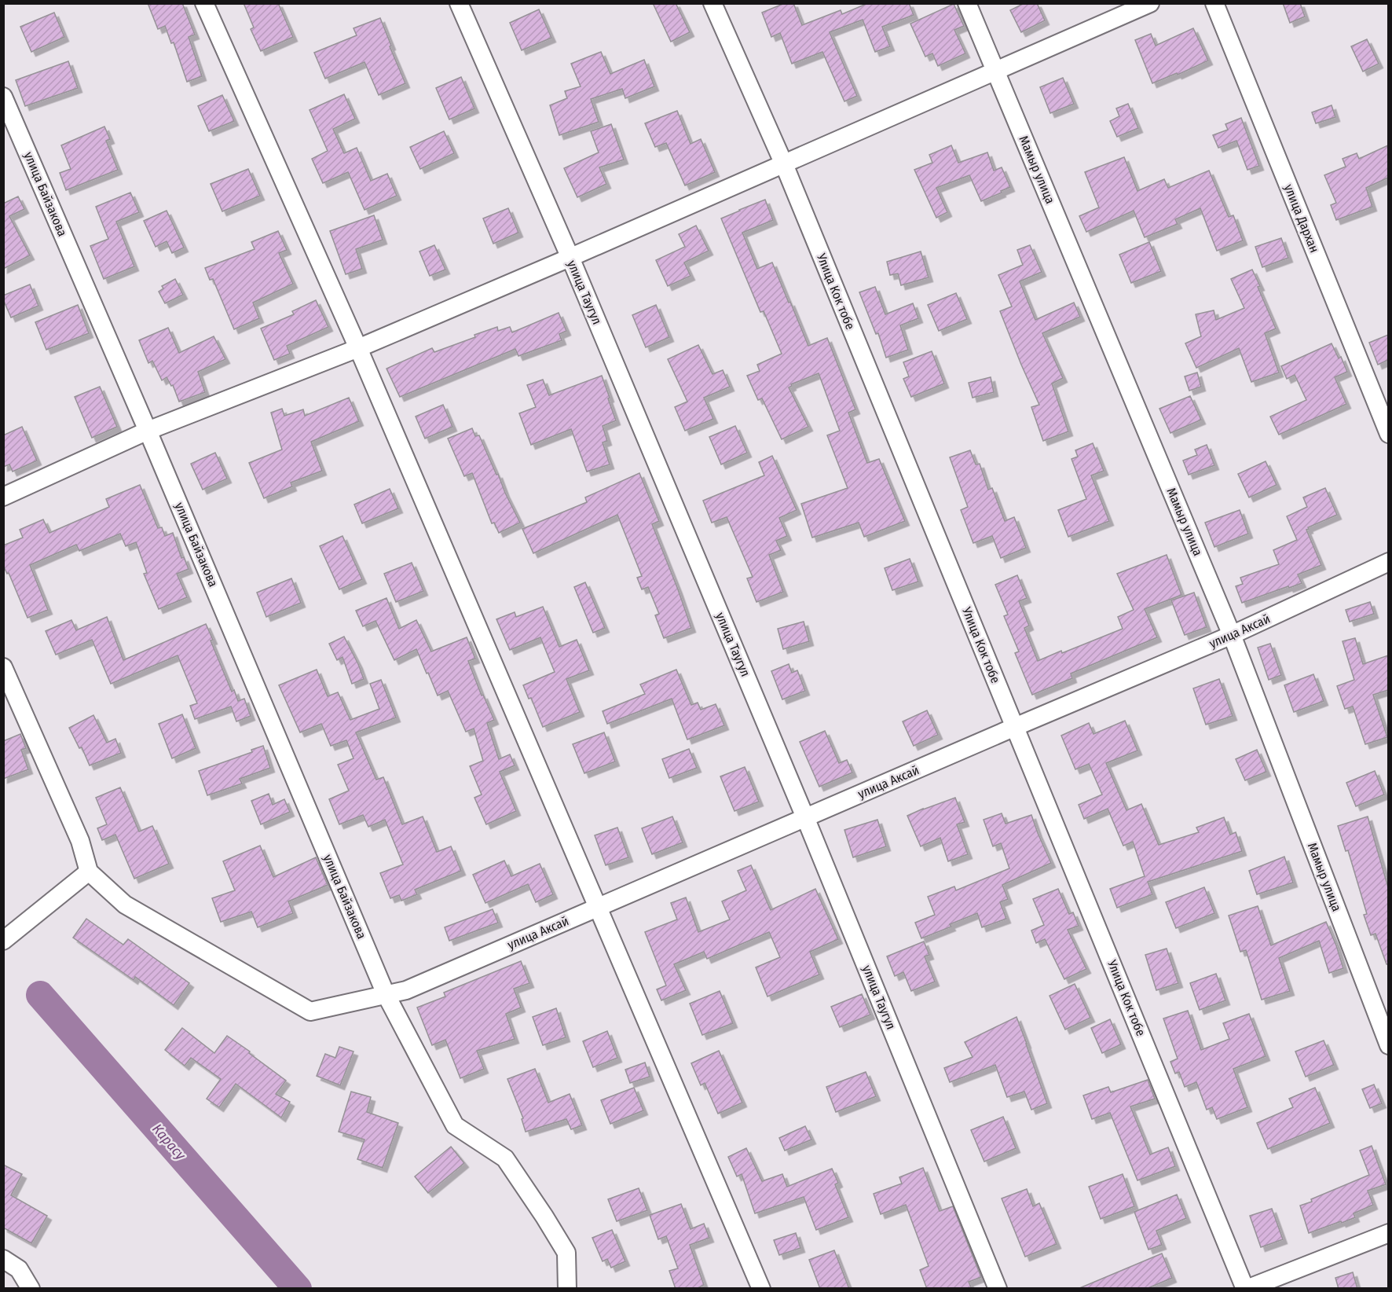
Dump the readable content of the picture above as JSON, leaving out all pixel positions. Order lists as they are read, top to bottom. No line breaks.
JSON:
{"streets":{"street":["Мамыр улица","улица Байзакова","улица Дархан","Улица Кок тобе","улица Таугул","улица Аксай"]},"crossings":[["Мамыр улица","улица Аксай"],["улица Байзакова","улица Аксай"],["Улица Кок тобе","улица Аксай"],["улица Таугул","улица Аксай"]],"water":["Карасу"]}
